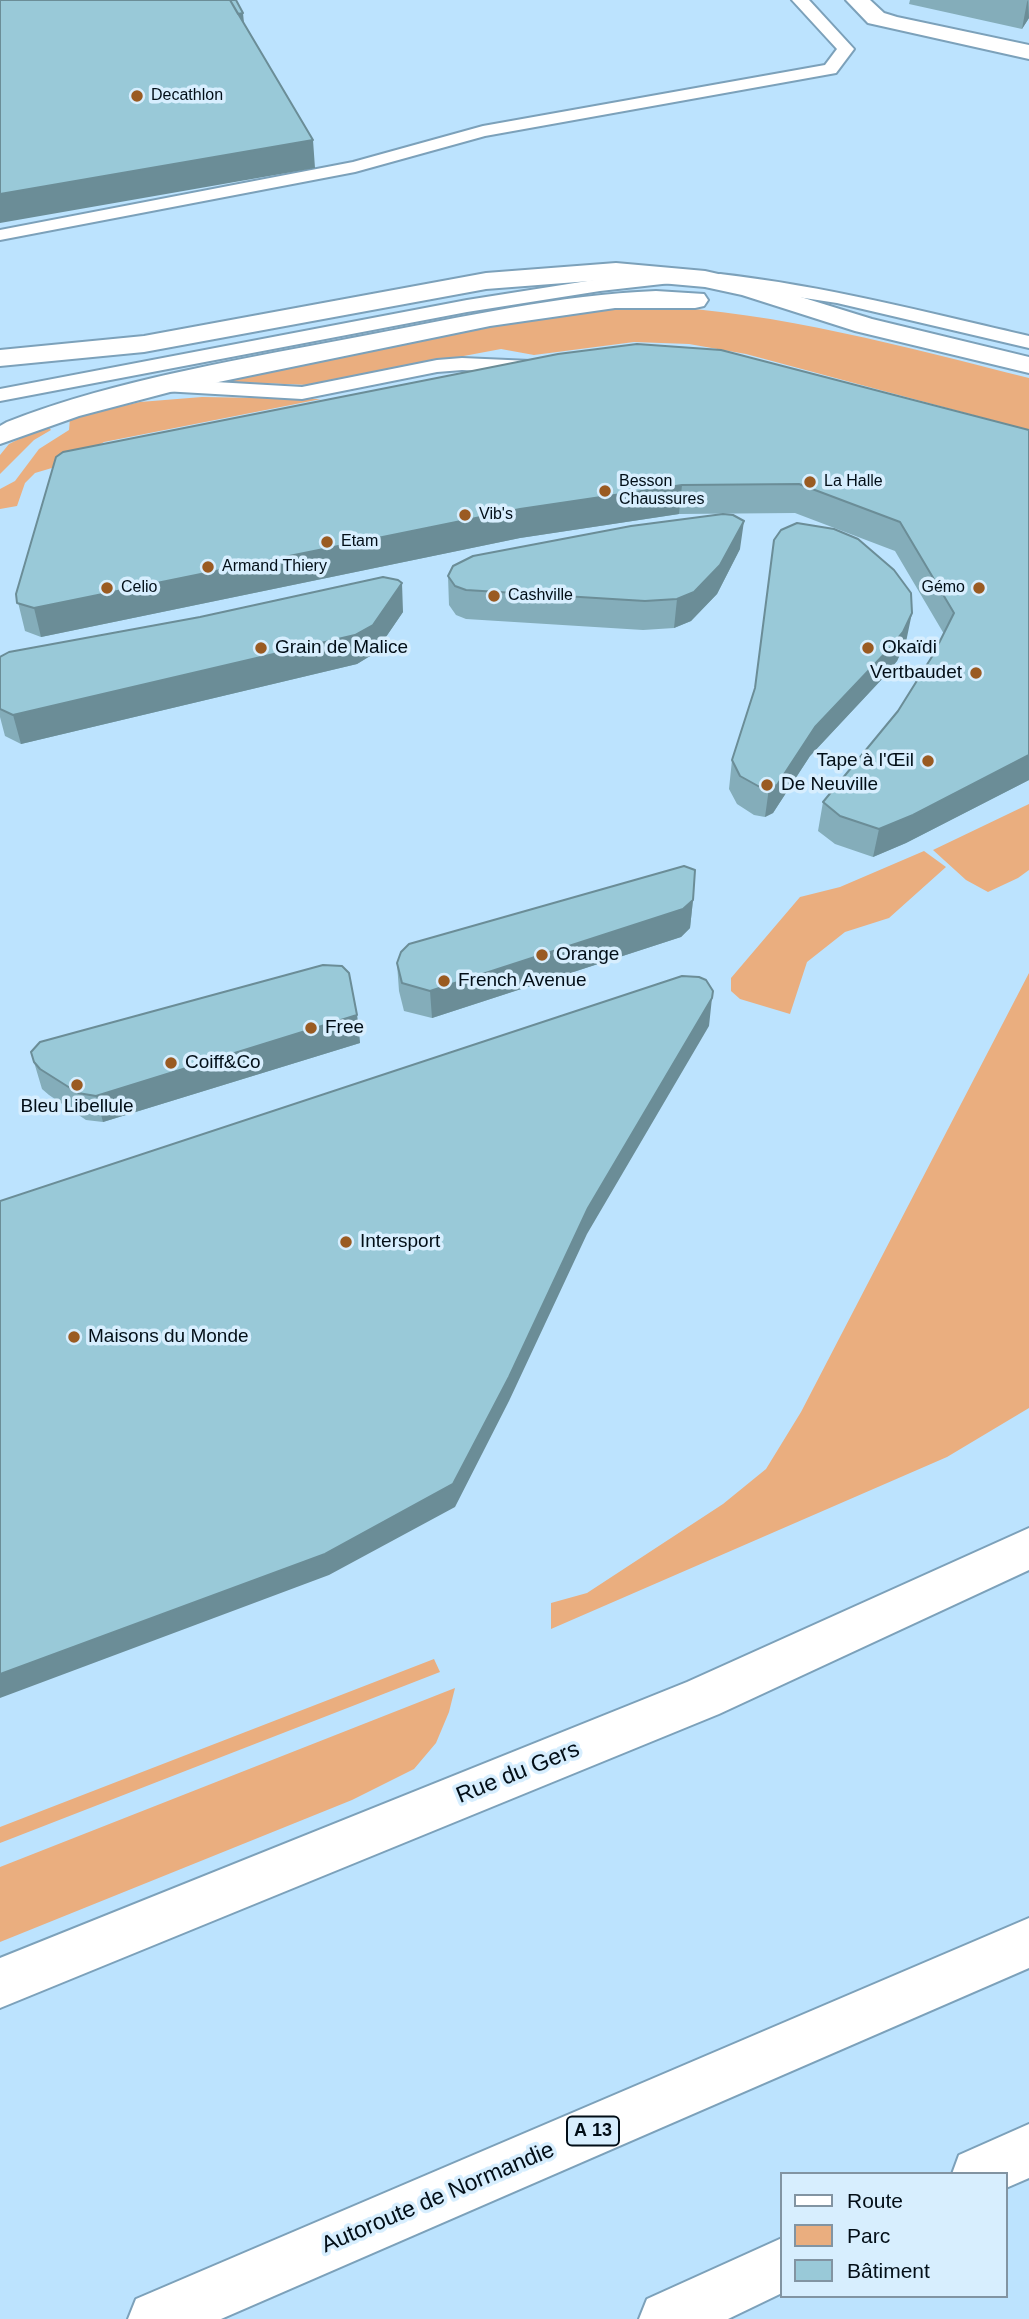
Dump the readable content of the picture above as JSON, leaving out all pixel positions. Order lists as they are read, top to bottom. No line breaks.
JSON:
{"streets":{"main road":["Rue du Gers","A 13","Autoroute de Normandie"]},"places":["Decathlon","La Halle","Besson Chaussures","Vib's","Etam","Armand Thiery","Celio","Gémo","Cashville","Grain de Malice","Okaïdi","Vertbaudet","Tape à l'Œil","De Neuville","Orange","French Avenue","Free","Coiff&Co","Bleu Libellule","Intersport","Maisons du Monde"],"legend":["Route","Parc","Bâtiment"]}
